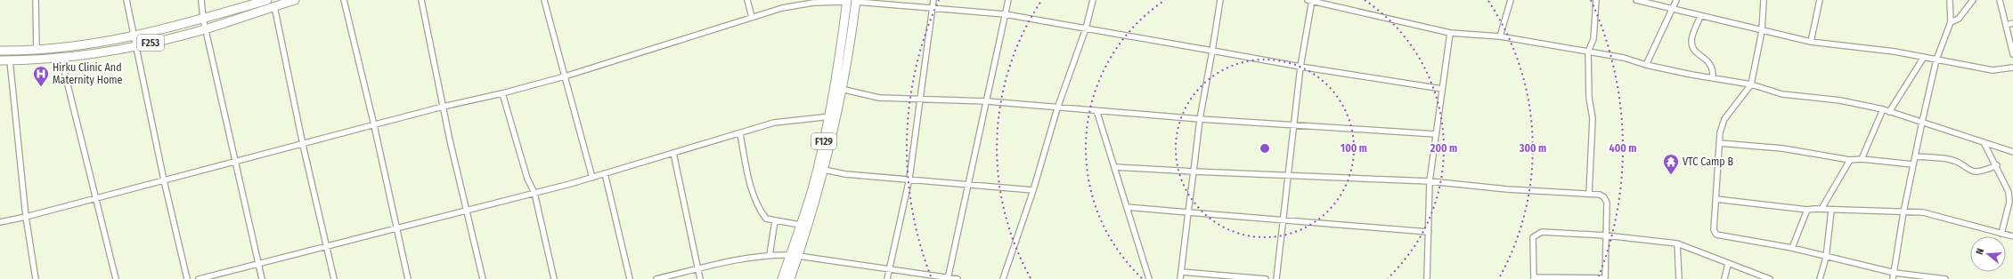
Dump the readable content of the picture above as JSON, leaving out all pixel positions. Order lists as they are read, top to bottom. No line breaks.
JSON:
{"streets":{"main road":["F253","F129"]},"places":{"hospital":["Hirku Clinic And Maternity Home"],"temple":["VTC Camp B"]},"north":"left","rings":["100 m","200 m","300 m","400 m"]}
